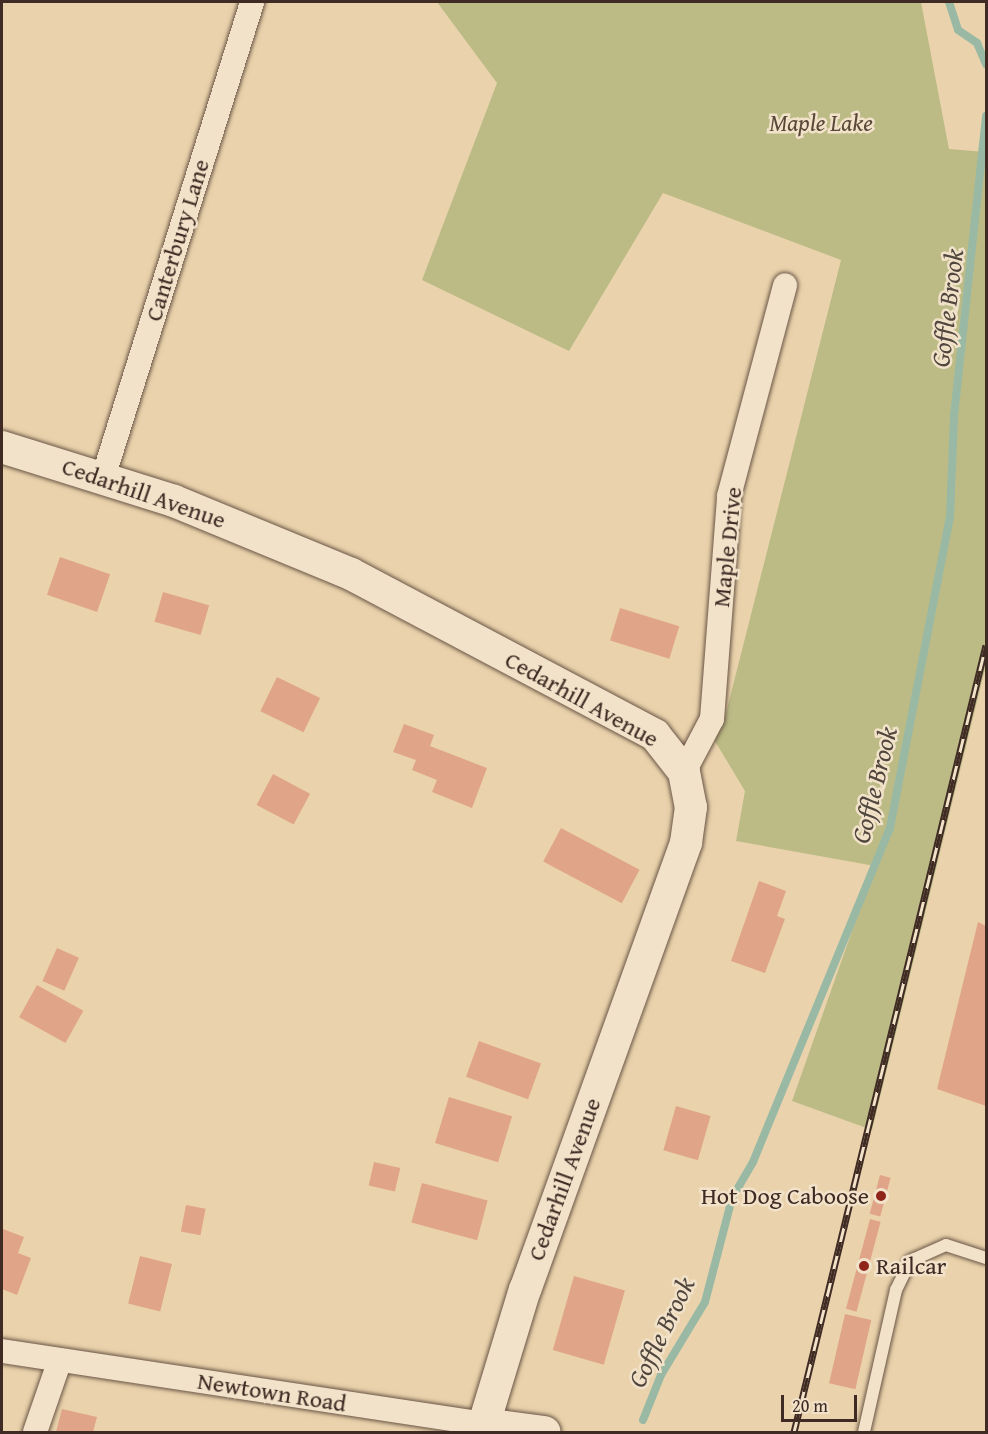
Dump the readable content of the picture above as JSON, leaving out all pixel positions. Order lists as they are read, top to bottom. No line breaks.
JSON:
{"streets":{"street":["Canterbury Lane","Cedarhill Avenue","Maple Drive","Newtown Road"]},"crossings":[["Canterbury Lane","Cedarhill Avenue"],["Cedarhill Avenue","Maple Drive"],["Cedarhill Avenue","Newtown Road"]],"water":["Goffle Brook"],"parks":["Maple Lake"],"places":["Hot Dog Caboose","Railcar"],"scale_bar":"20 m"}
